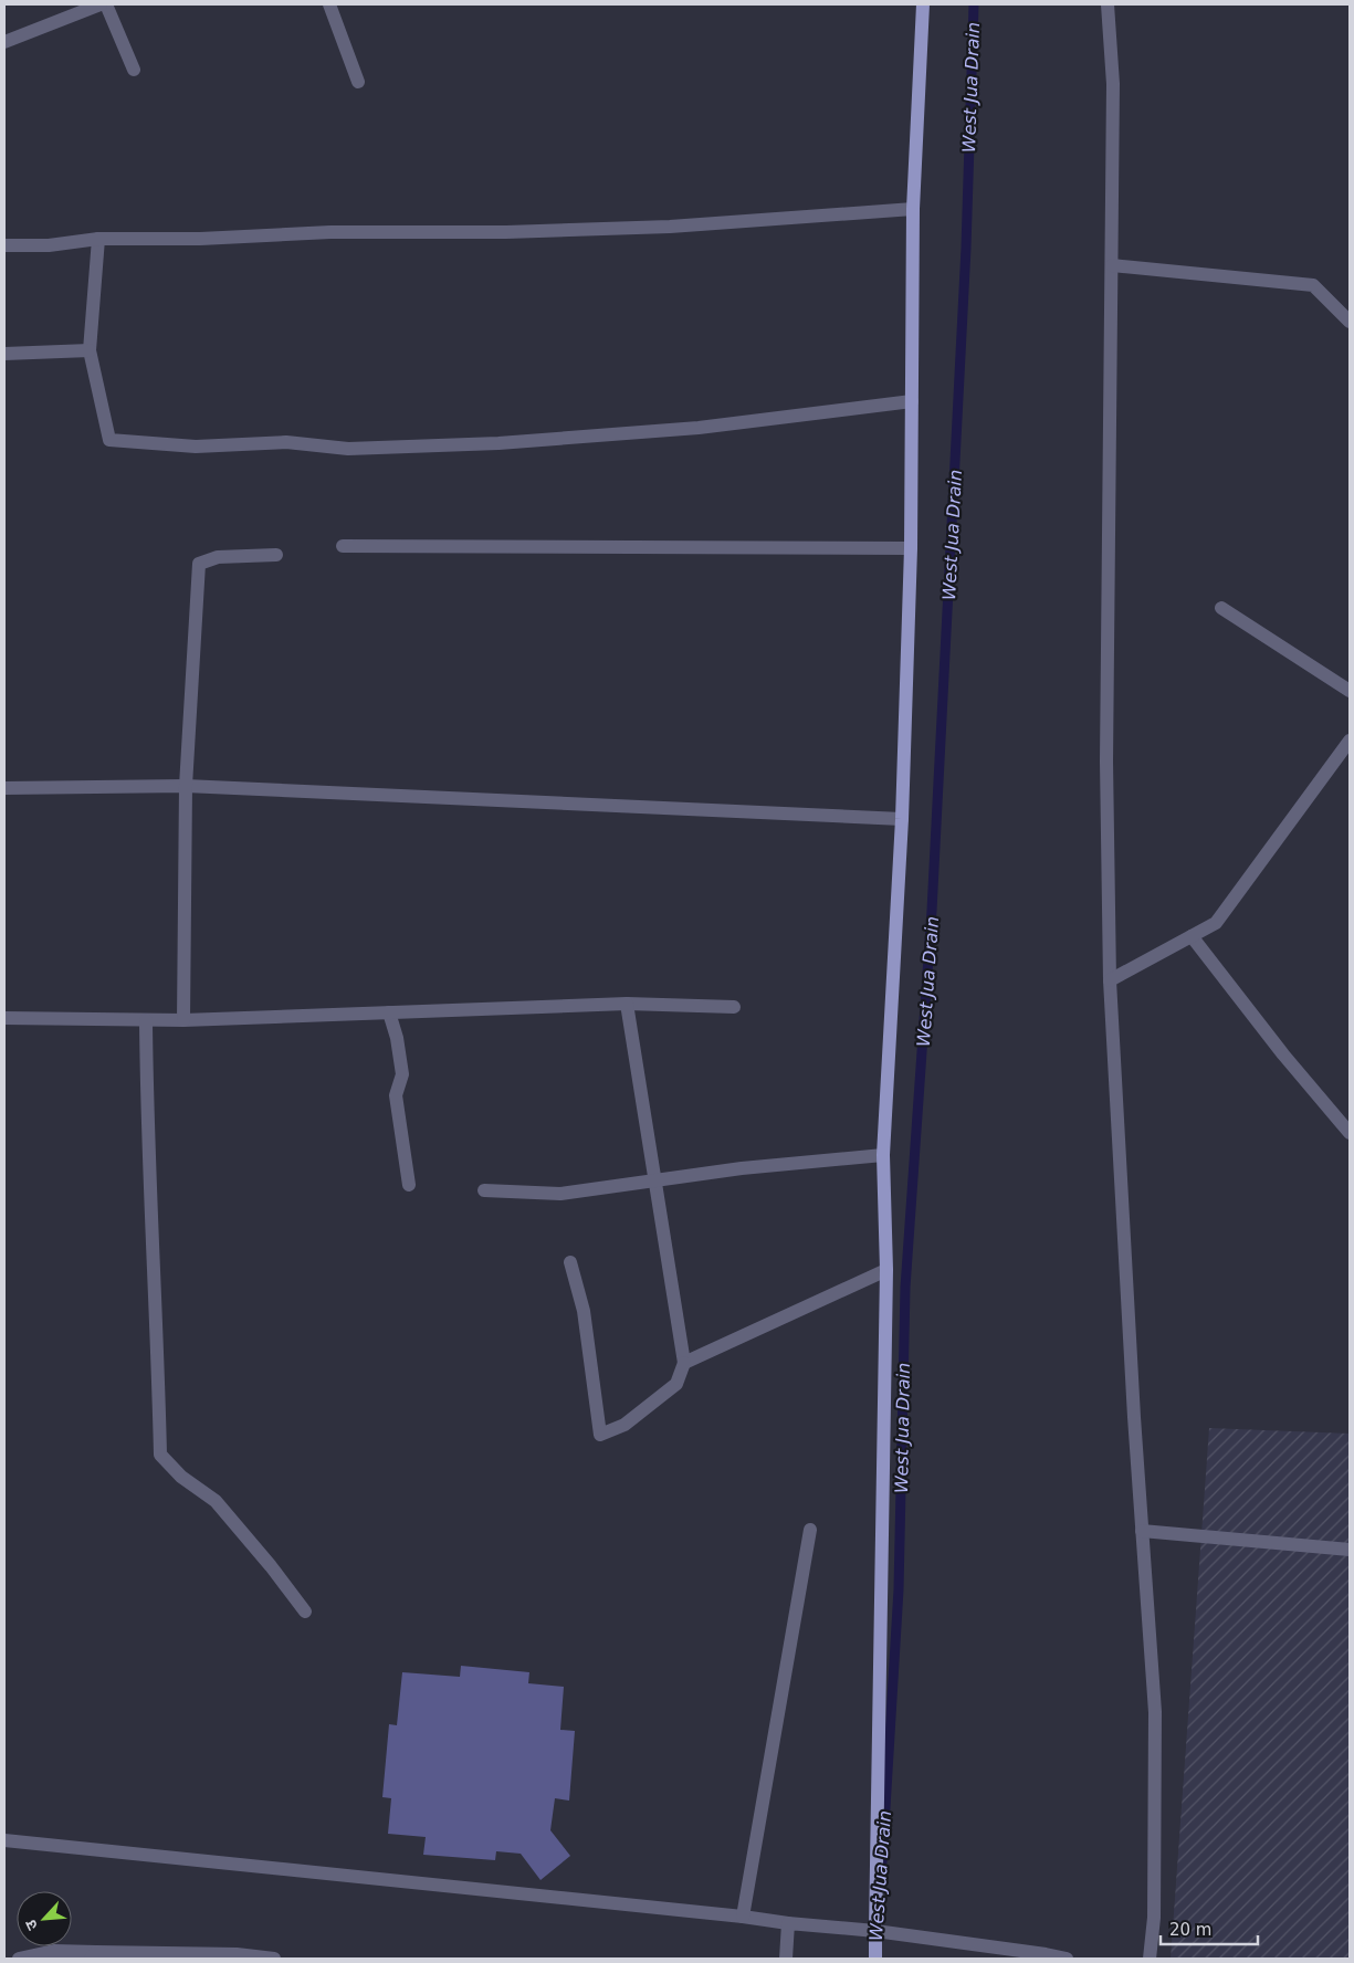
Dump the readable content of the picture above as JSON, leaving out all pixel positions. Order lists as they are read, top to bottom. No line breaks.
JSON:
{"water":["West Jua Drain"],"scale_bar":"20 m","north":"bottom left"}
